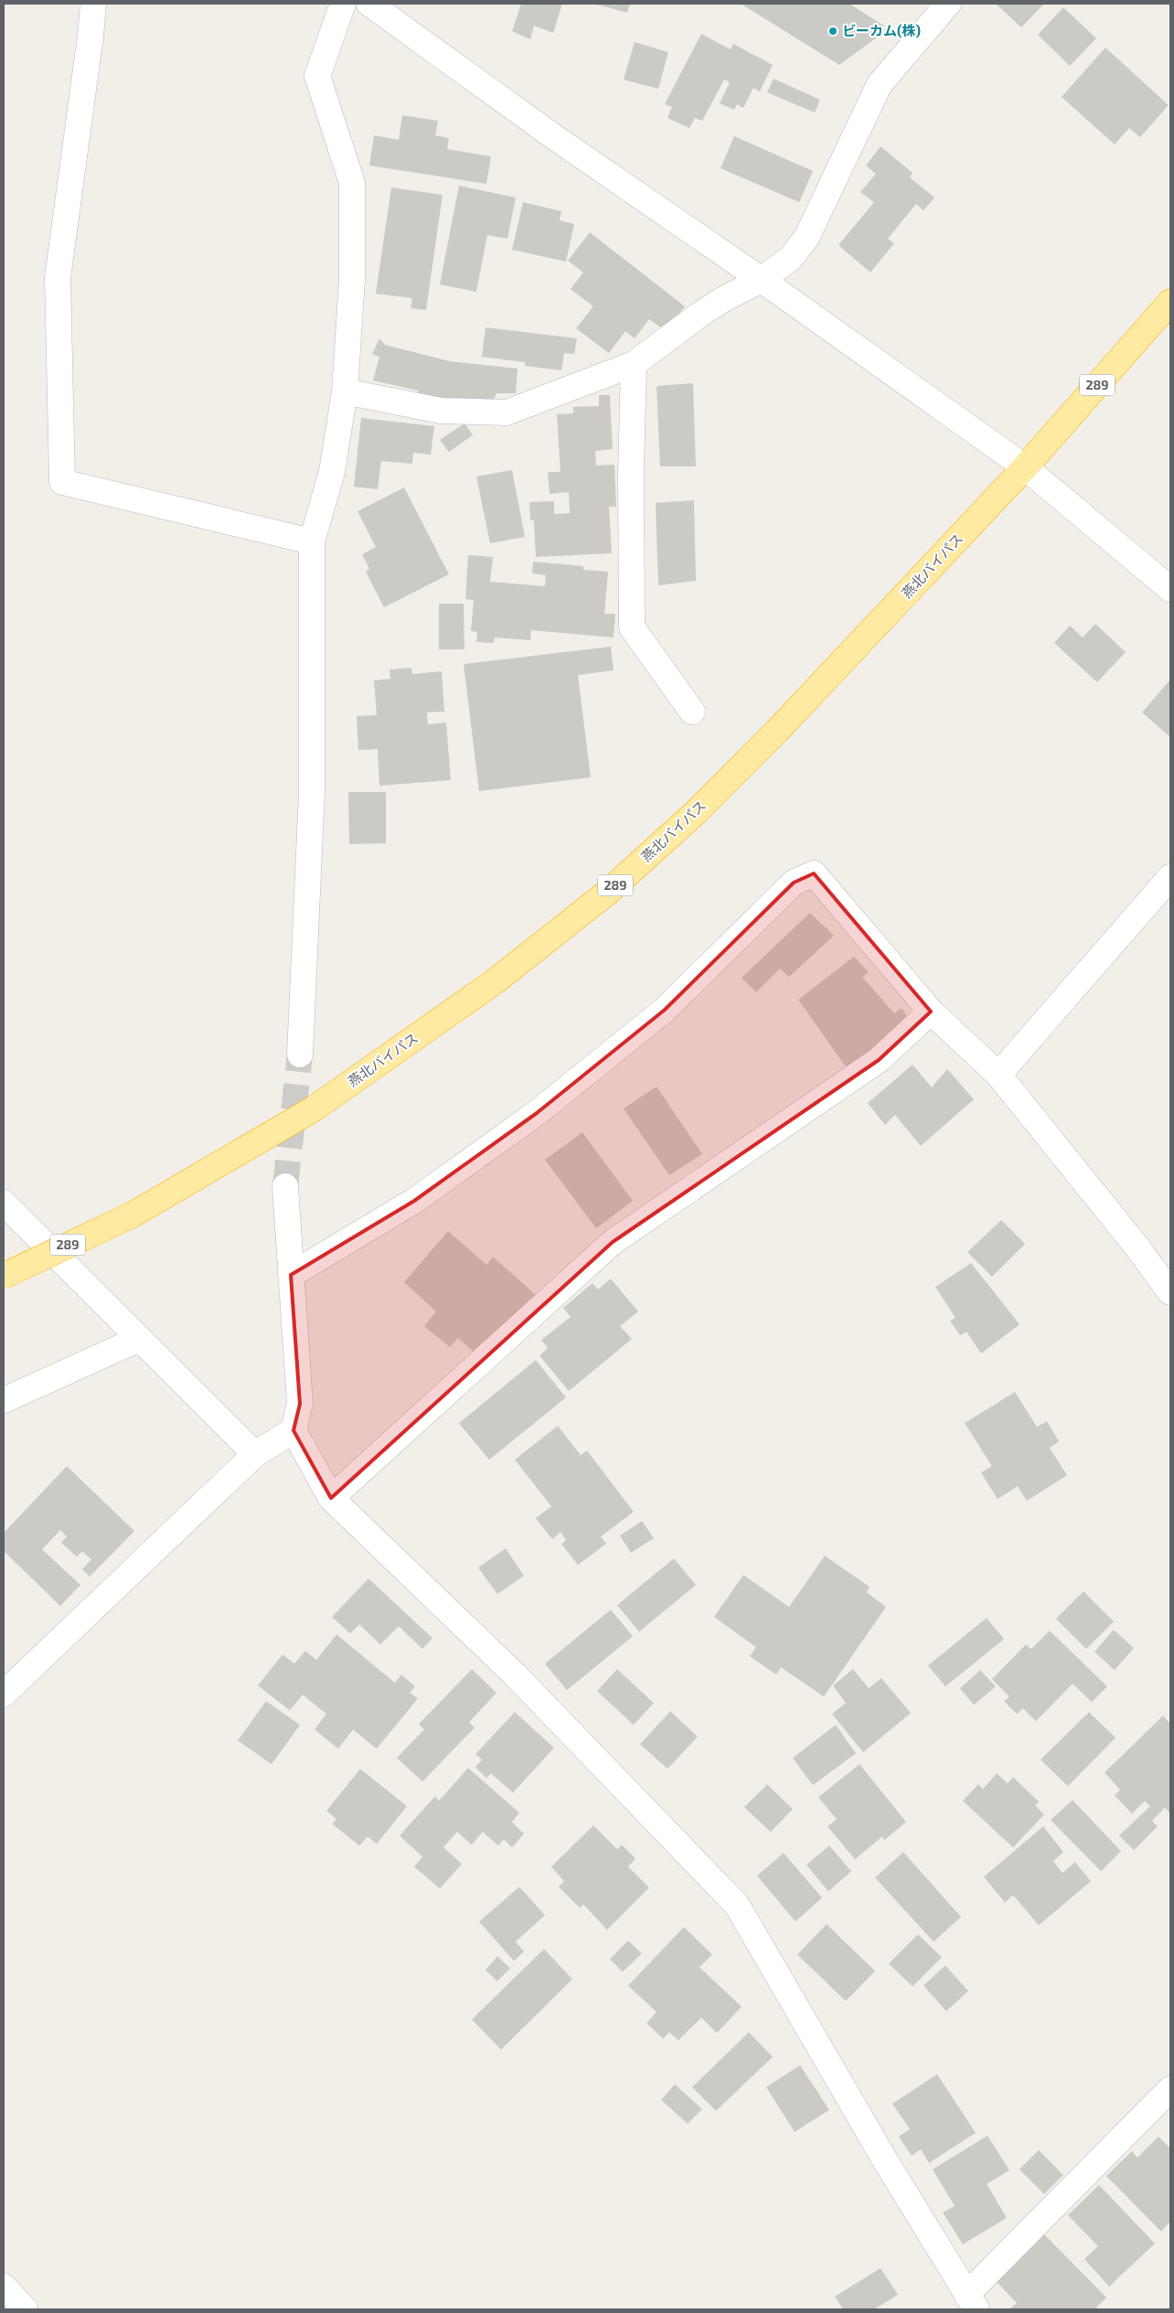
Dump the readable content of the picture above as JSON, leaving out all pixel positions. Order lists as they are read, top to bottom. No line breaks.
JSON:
{"streets":{"highway":["289","燕北バイパス"]},"places":["ビーカム(株)"]}
